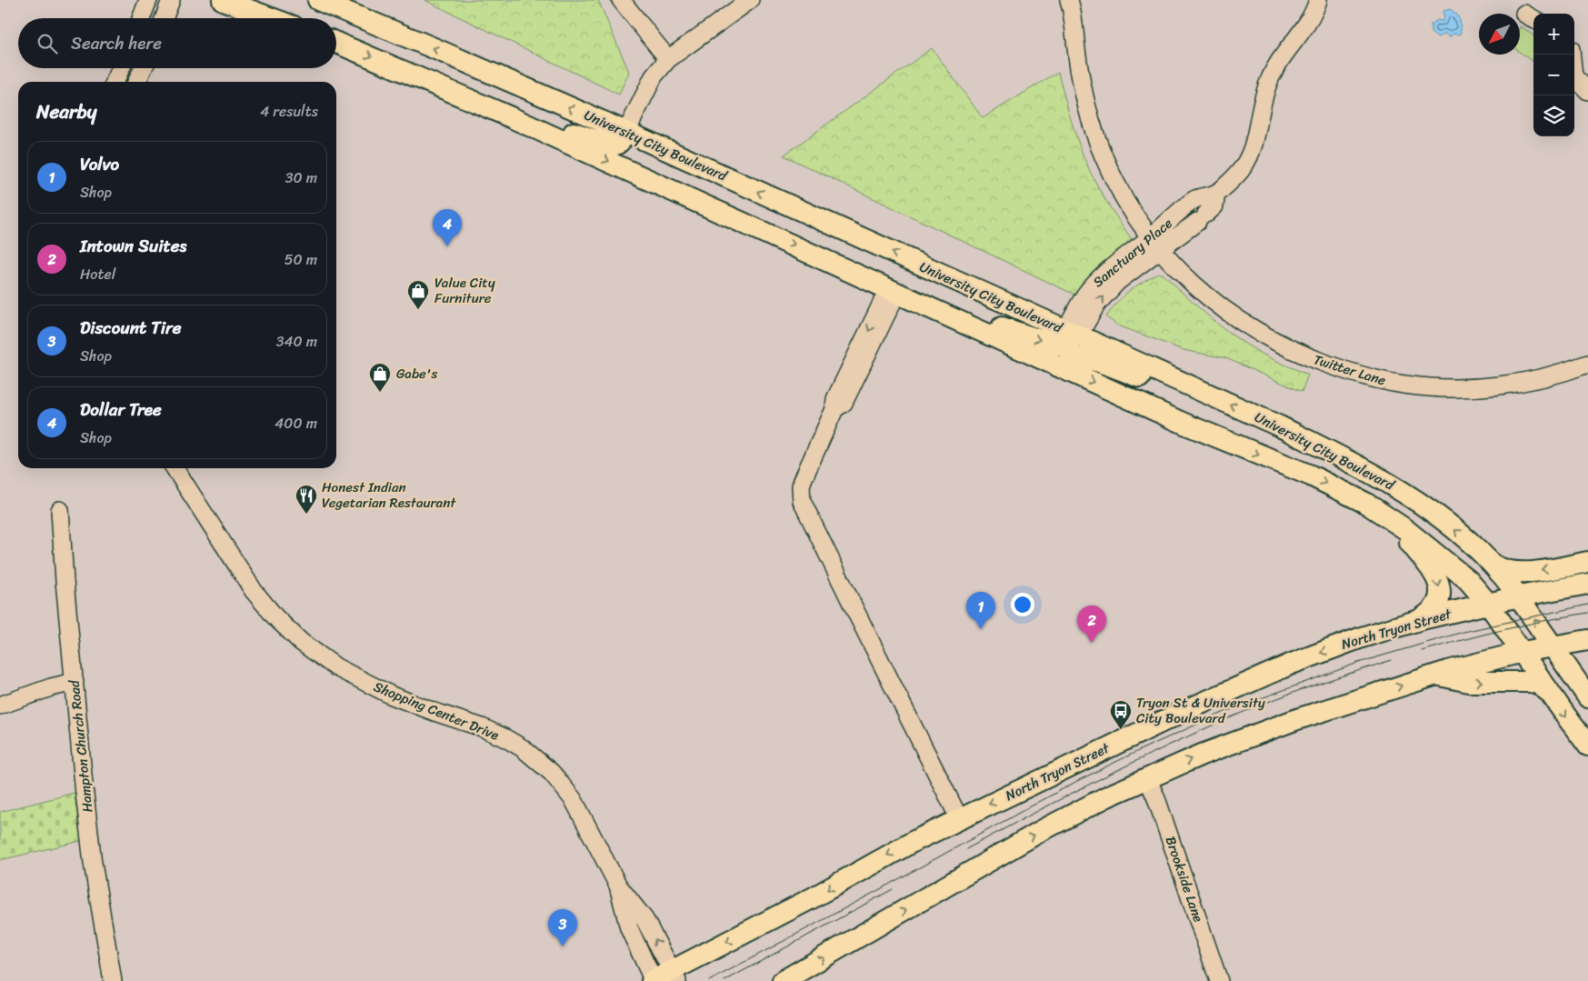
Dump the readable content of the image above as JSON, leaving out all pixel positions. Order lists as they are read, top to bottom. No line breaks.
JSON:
{"streets":{"main road":["University City Boulevard","North Tryon Street"],"street":["Sanctuary Place","Twitter Lane","Shopping Center Drive","Hampton Church Road","Brookside Lane"]},"crossings":[["University City Boulevard","Sanctuary Place"],["University City Boulevard","North Tryon Street"],["Sanctuary Place","Twitter Lane"],["North Tryon Street","Shopping Center Drive"]],"places":{"shop":["Value City Furniture","Gabe's"],"restaurant":["Honest Indian Vegetarian Restaurant"],"bus stop":["Tryon St & University City Boulevard"]},"north":"bottom left","page":{"map_buttons":["+","−"],"search":"Search here","heading":["Nearby","4 results"],"list":[{"mark":"1","name":"Volvo","note":"Shop","value":"30 m"},{"mark":"2","name":"Intown Suites","note":"Hotel","value":"50 m"},{"mark":"3","name":"Discount Tire","note":"Shop","value":"340 m"},{"mark":"4","name":"Dollar Tree","note":"Shop","value":"400 m"}],"pins":["4","1","2","3"]}}
